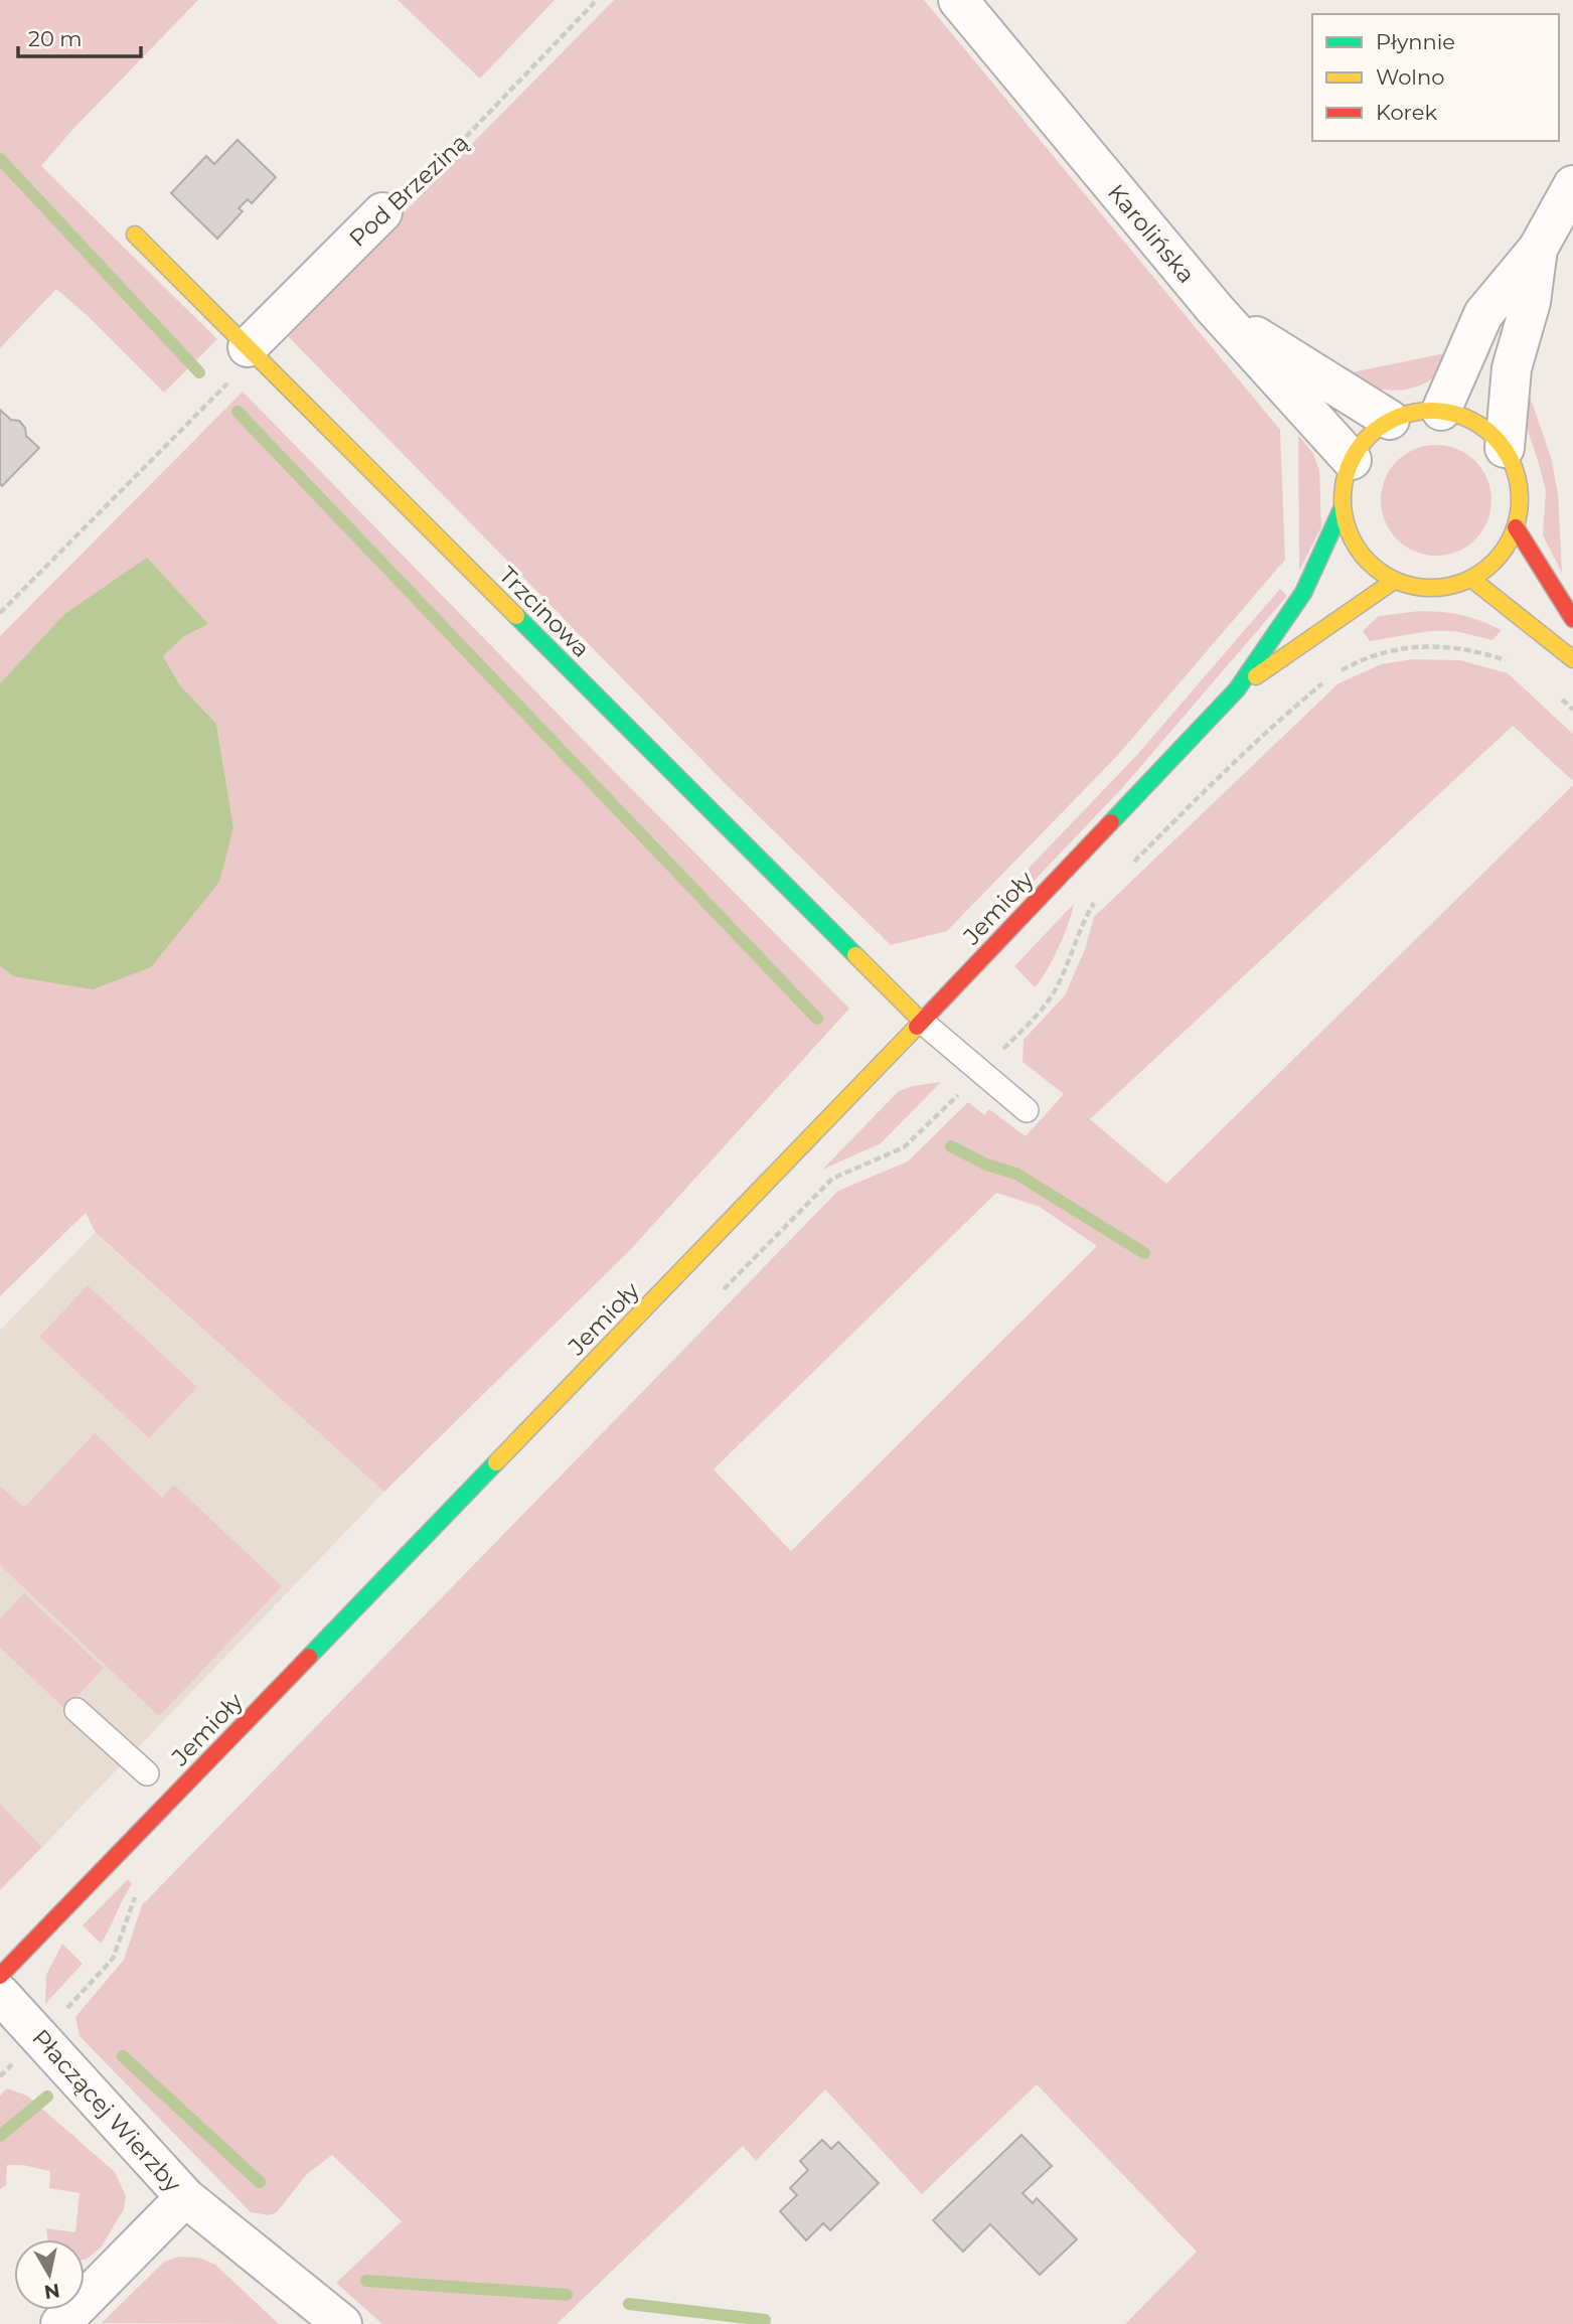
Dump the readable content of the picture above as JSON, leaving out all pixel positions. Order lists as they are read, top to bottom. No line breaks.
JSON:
{"streets":{"street":["Pod Brzeziną","Karolińska","Trzcinowa","Jemioły","Płaczącej Wierzby"]},"crossings":[["Pod Brzeziną","Trzcinowa"],["Karolińska","Jemioły"],["Trzcinowa","Jemioły"]],"legend":["Płynnie","Wolno","Korek"],"scale_bar":"20 m","north":"bottom"}
